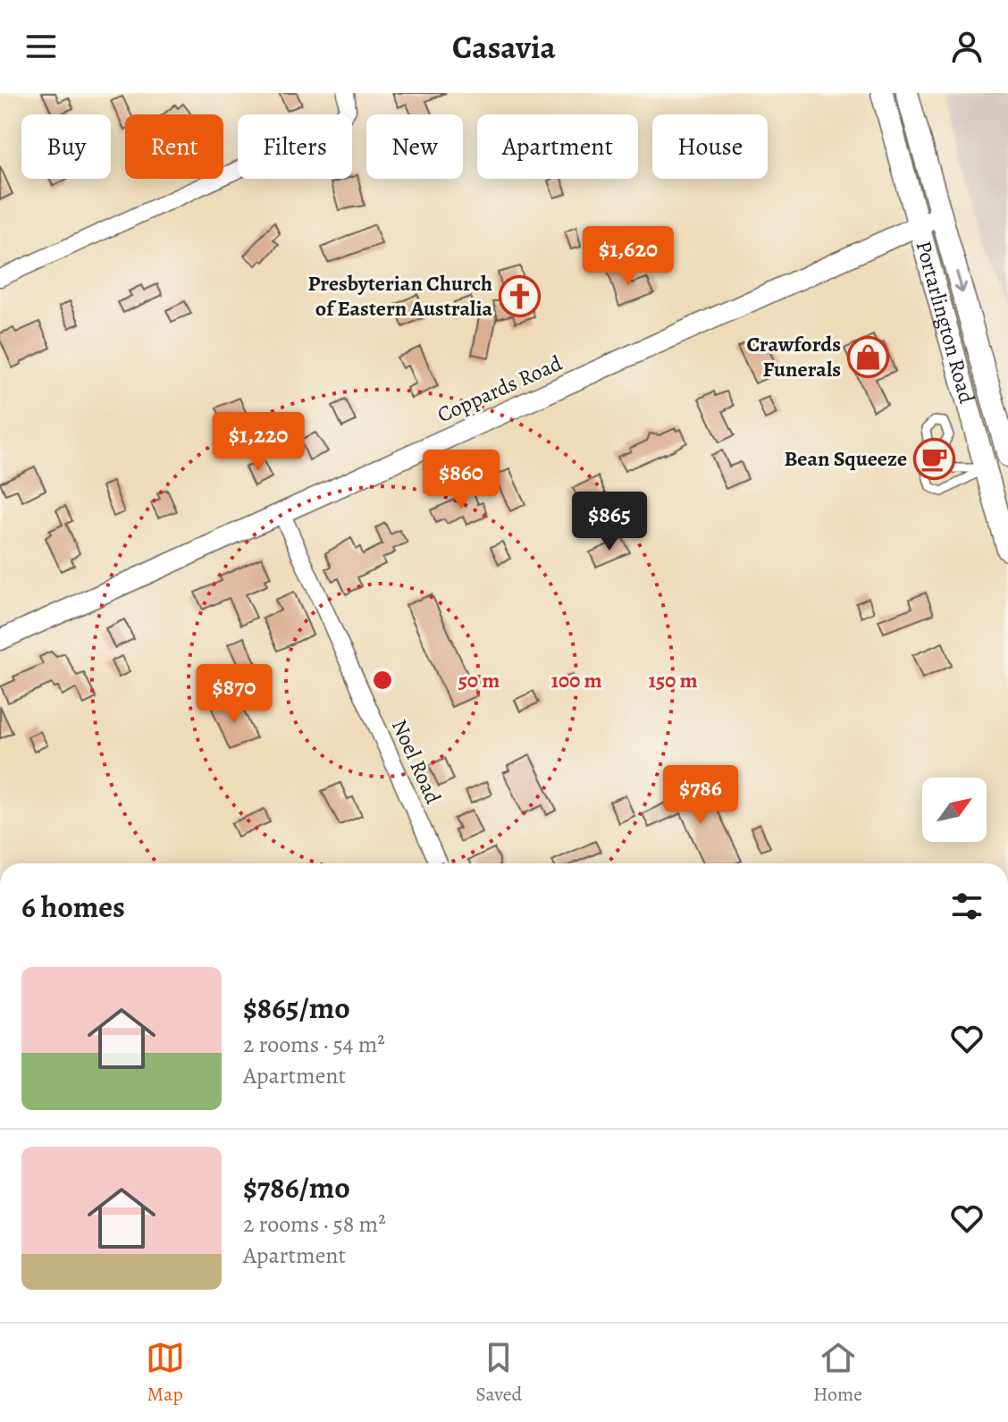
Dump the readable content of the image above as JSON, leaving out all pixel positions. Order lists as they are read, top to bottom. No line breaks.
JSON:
{"streets":{"main road":["Portarlington Road"],"street":["Coppards Road","Noel Road"]},"crossings":[["Portarlington Road","Coppards Road"],["Coppards Road","Noel Road"]],"places":{"church":["Presbyterian Church of Eastern Australia"],"shop":["Crawfords Funerals"],"cafe":["Bean Squeeze"]},"north":"top right","page":{"header":"Casavia","chip":["Buy","Rent","Filters","New","Apartment","House"],"price":["$1,620","$1,220","$860","$865","$870","$786"],"heading":"6 homes","list":[{"name":"$865/mo","note":"2 rooms · 54 m² · Apartment"},{"name":"$786/mo","note":"2 rooms · 58 m² · Apartment"}],"tabs":["Map","Saved","Home"]},"rings":["50 m","100 m","150 m"]}
